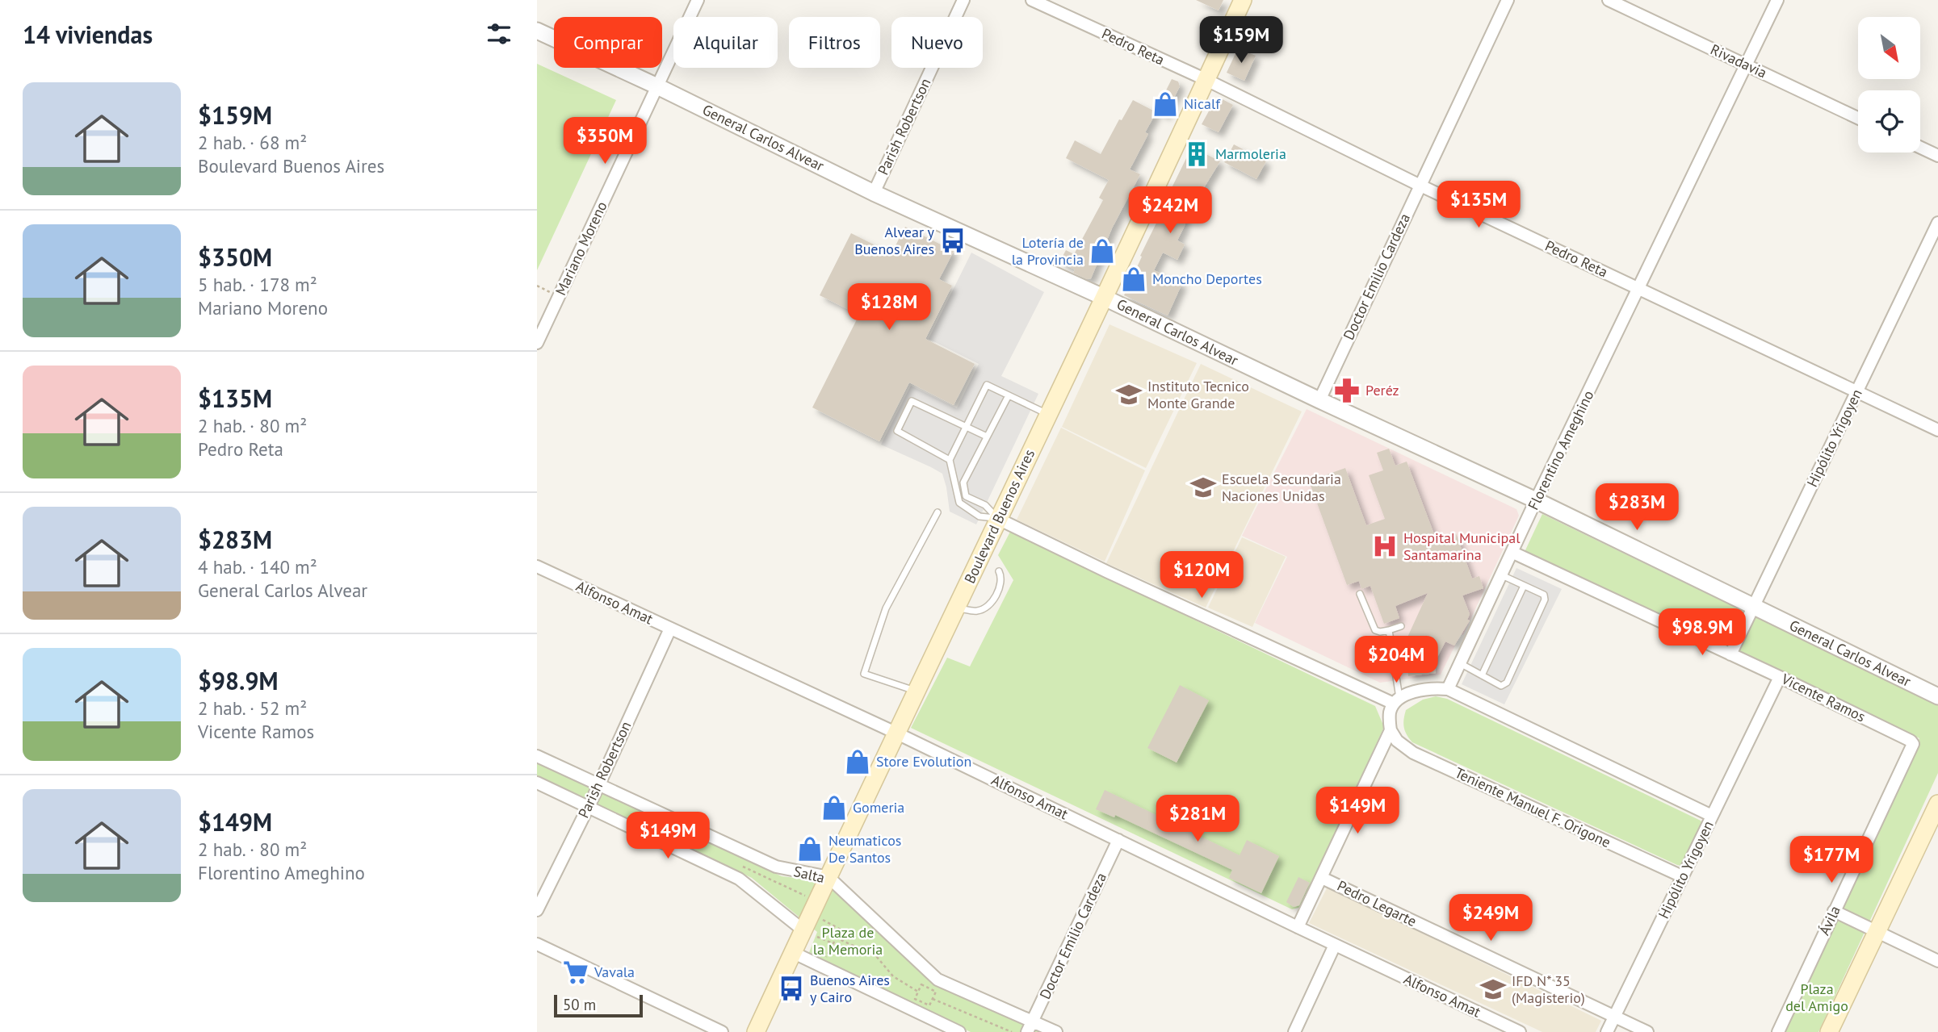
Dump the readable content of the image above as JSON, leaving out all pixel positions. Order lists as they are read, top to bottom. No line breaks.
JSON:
{"streets":{"main road":["Boulevard Buenos Aires"],"street":["Pedro Reta","Rivadavia","Parish Robertson","General Carlos Alvear","Mariano Moreno","Doctor Emilio Cardeza","Hipólito Yrigoyen","Florentino Ameghino","Alfonso Amat","Vicente Ramos","Teniente Manuel F. Origone","Salta","Pedro Legarte","Ávila"]},"crossings":[["Pedro Reta","Doctor Emilio Cardeza"],["Pedro Reta","Hipólito Yrigoyen"],["Pedro Reta","Florentino Ameghino"],["Pedro Reta","Boulevard Buenos Aires"],["Rivadavia","Florentino Ameghino"],["Parish Robertson","General Carlos Alvear"],["Parish Robertson","Alfonso Amat"],["Parish Robertson","Salta"],["General Carlos Alvear","Mariano Moreno"],["General Carlos Alvear","Doctor Emilio Cardeza"],["General Carlos Alvear","Hipólito Yrigoyen"],["General Carlos Alvear","Florentino Ameghino"],["General Carlos Alvear","Boulevard Buenos Aires"],["Doctor Emilio Cardeza","Alfonso Amat"],["Doctor Emilio Cardeza","Salta"],["Hipólito Yrigoyen","Vicente Ramos"],["Hipólito Yrigoyen","Teniente Manuel F. Origone"],["Hipólito Yrigoyen","Pedro Legarte"],["Florentino Ameghino","Vicente Ramos"],["Boulevard Buenos Aires","Alfonso Amat"],["Boulevard Buenos Aires","Salta"],["Vicente Ramos","Ávila"]],"parks":["Plaza de la Memoria","Plaza del Amigo"],"places":{"shop":["Nicalf","Lotería de la Provincia","Moncho Deportes","Store Evolution","Gomeria","Neumaticos De Santos"],"building":["Marmoleria"],"bus stop":["Alvear y Buenos Aires","Buenos Aires y Cairo"],"pharmacy":["Peréz"],"school or university":["Instituto Tecnico Monte Grande","Escuela Secundaria Naciones Unidas","IFD N* 35 (Magisterio)"],"hospital":["Hospital Municipal Santamarina"],"supermarket":["Vavala"]},"scale_bar":"50 m","north":"bottom right","page":{"heading":"14 viviendas","price":["$159M","$350M","$135M","$242M","$128M","$283M","$120M","$98.9M","$204M","$149M","$281M","$149M","$177M","$249M"],"chip":["Comprar","Alquilar","Filtros","Nuevo"],"list":[{"name":"$159M","note":"2 hab. · 68 m² · Boulevard Buenos Aires"},{"name":"$350M","note":"5 hab. · 178 m² · Mariano Moreno"},{"name":"$135M","note":"2 hab. · 80 m² · Pedro Reta"},{"name":"$283M","note":"4 hab. · 140 m² · General Carlos Alvear"},{"name":"$98.9M","note":"2 hab. · 52 m² · Vicente Ramos"},{"name":"$149M","note":"2 hab. · 80 m² · Florentino Ameghino"}],"scale":"50 m"}}
